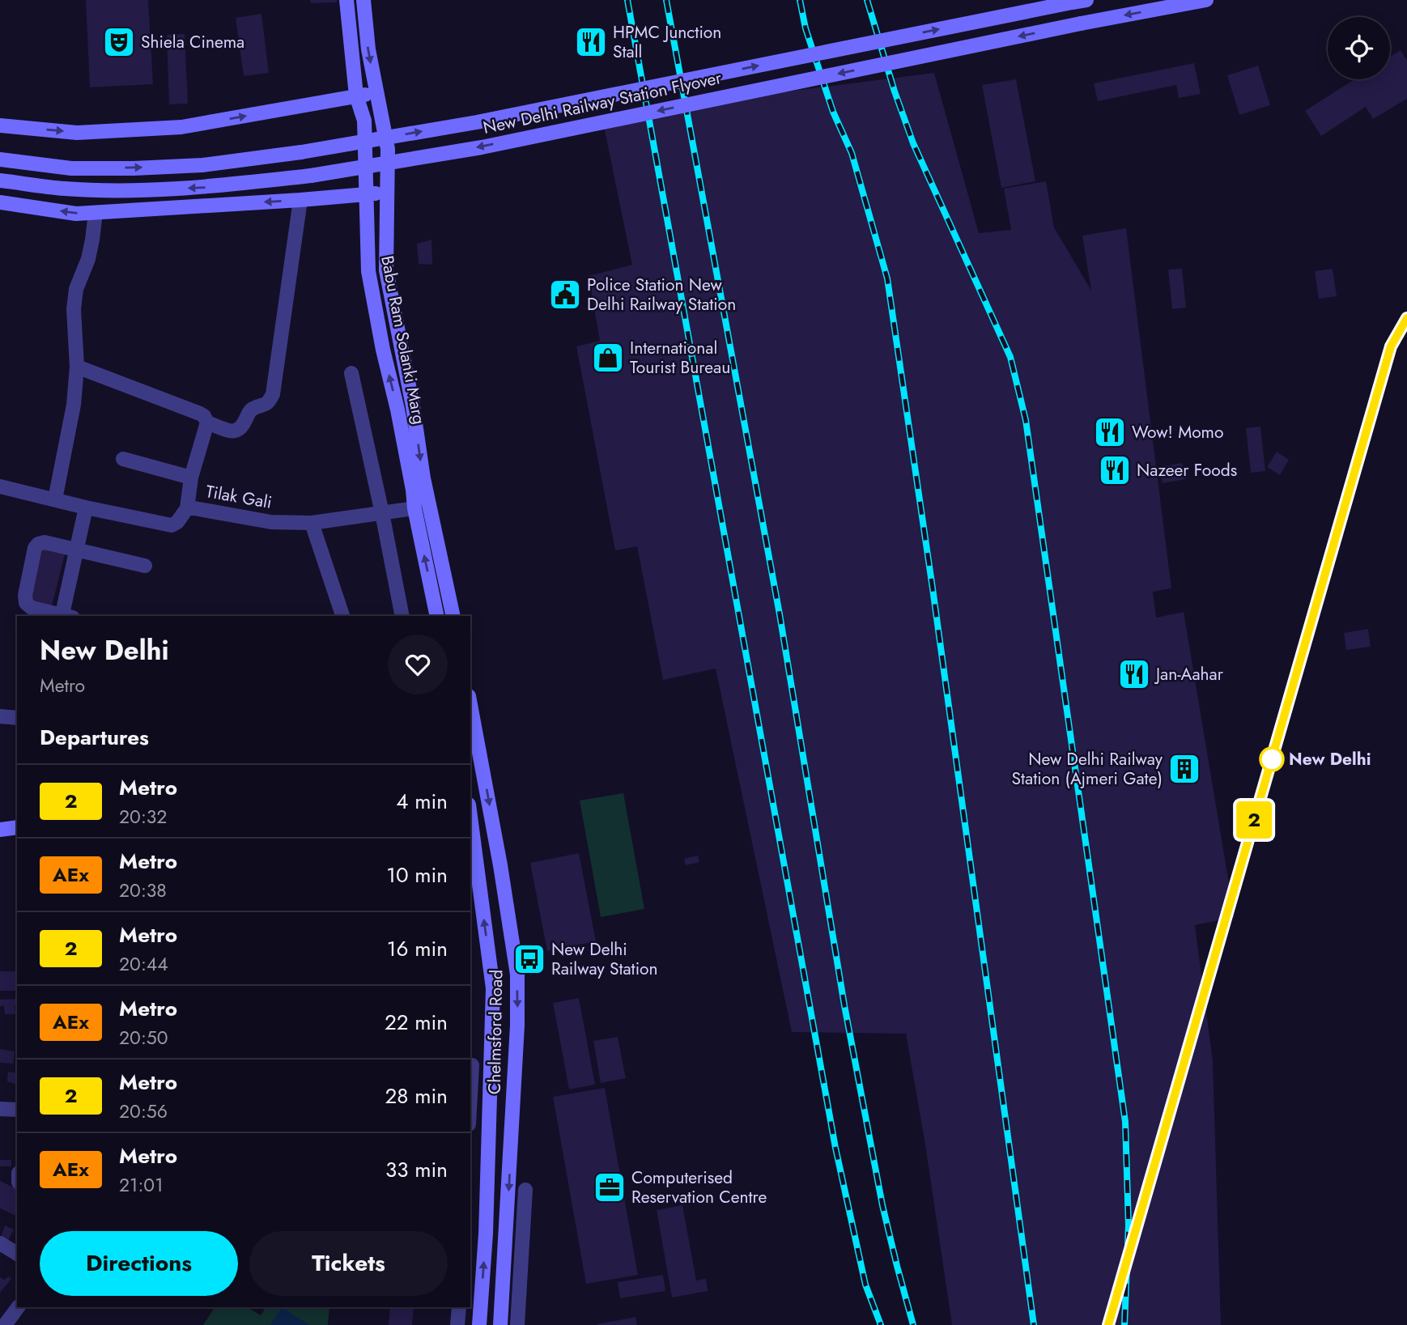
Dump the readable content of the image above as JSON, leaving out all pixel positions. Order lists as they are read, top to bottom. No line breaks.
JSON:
{"streets":{"main road":["New Delhi Railway Station Flyover","Babu Ram Solanki Marg","Chelmsford Road"],"street":["Tilak Gali"]},"crossings":[["Babu Ram Solanki Marg","Tilak Gali"]],"places":{"theatre":["Shiela Cinema"],"restaurant":["HPMC Junction Stall","Wow! Momo","Nazeer Foods","Jan-Aahar"],"public building":["Police Station New Delhi Railway Station"],"shop":["International Tourist Bureau"],"other":["New Delhi"],"building":["New Delhi Railway Station (Ajmeri Gate)"],"bus stop":["New Delhi Railway Station"],"office":["Computerised Reservation Centre"]},"lines":["metro line 2"],"page":{"on_map":"2","heading":[["New Delhi","Metro"],"Departures"],"list":[{"mark":"2","name":"Metro","note":"20:32","value":"4 min"},{"mark":"AEx","name":"Metro","note":"20:38","value":"10 min"},{"mark":"2","name":"Metro","note":"20:44","value":"16 min"},{"mark":"AEx","name":"Metro","note":"20:50","value":"22 min"},{"mark":"2","name":"Metro","note":"20:56","value":"28 min"},{"mark":"AEx","name":"Metro","note":"21:01","value":"33 min"}],"buttons":["Directions","Tickets"]}}
